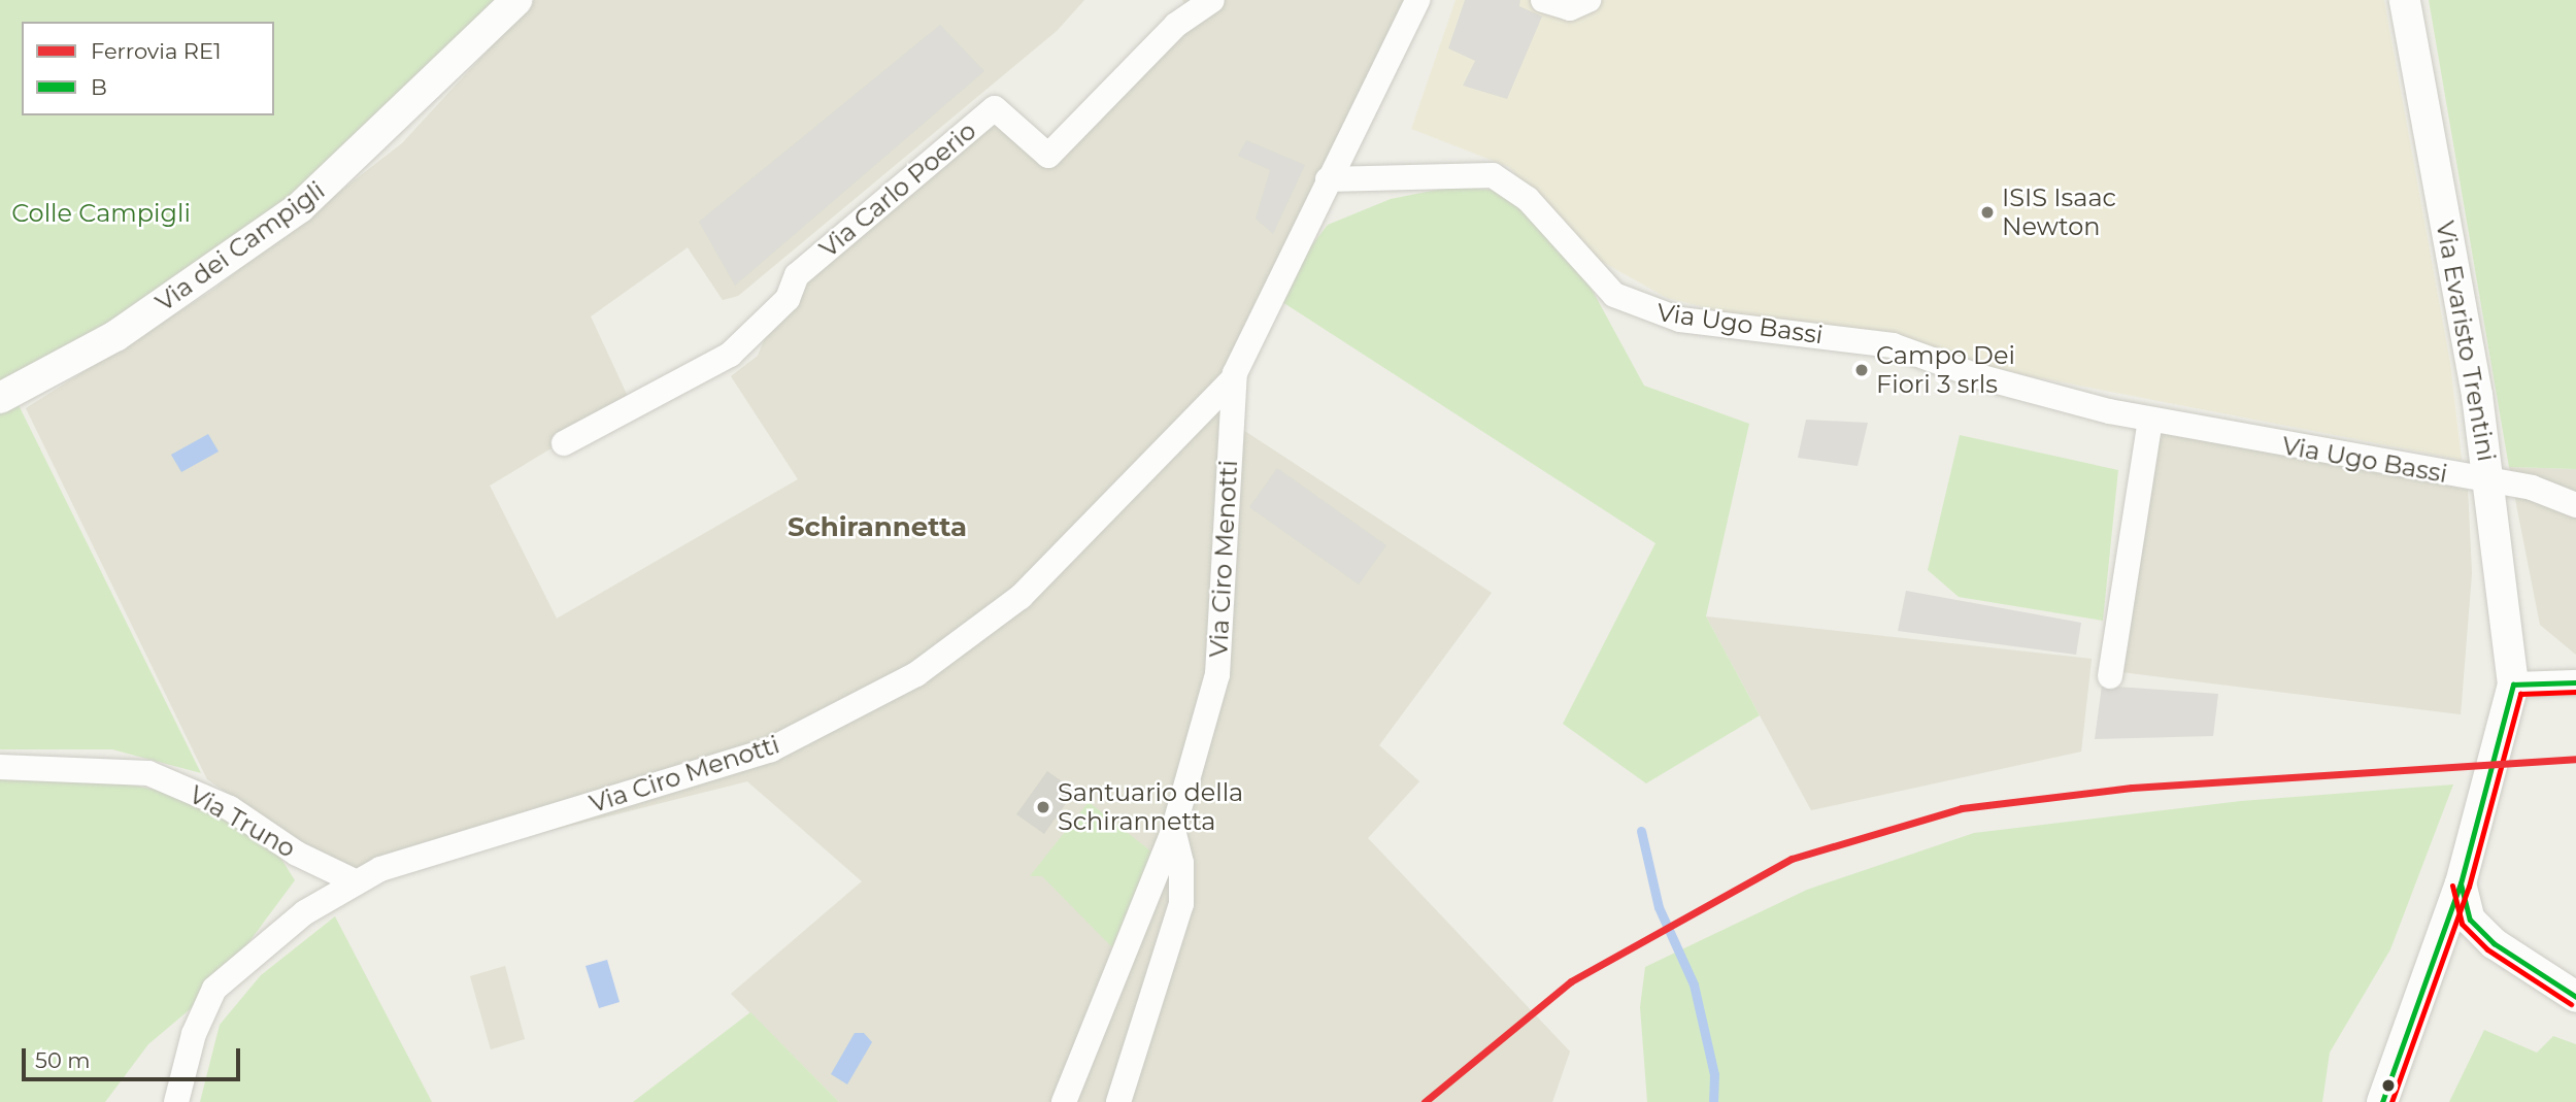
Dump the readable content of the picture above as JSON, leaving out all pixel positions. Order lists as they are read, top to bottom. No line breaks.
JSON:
{"streets":{"street":["Via Carlo Poerio","Via dei Campigli","Via Ugo Bassi","Via Evaristo Trentini","Via Ciro Menotti","Via Truno"]},"crossings":[["Via Ugo Bassi","Via Evaristo Trentini"],["Via Ugo Bassi","Via Ciro Menotti"],["Via Ciro Menotti","Via Truno"]],"districts":["Schirannetta"],"parks":["Colle Campigli"],"places":["ISIS Isaac Newton","Campo Dei Fiori 3 srls","Santuario della Schirannetta"],"lines":["transit line B","rail line RE1"],"legend":["Ferrovia RE1","B"],"scale_bar":"50 m"}
